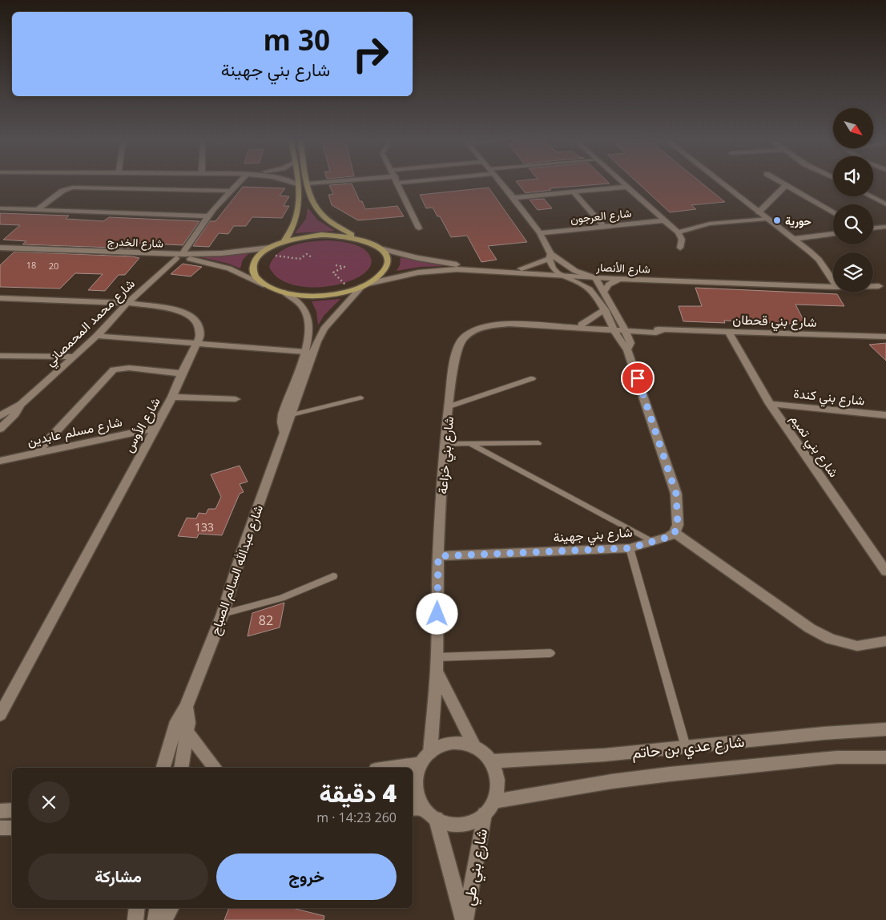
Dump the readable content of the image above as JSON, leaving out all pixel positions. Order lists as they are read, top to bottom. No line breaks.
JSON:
{"streets":{"street":["شارع العرجون","شارع الخدرج","شارع الأنصار","شارع بني قحطان","شارع محمد المحمصاني","شارع بني كندة","شارع الأوس","شارع مسلم عابدين","شارع بني تميم","شارع بني خزاعة","شارع بني جهينة","شارع عبدالله السالم الصباح","شارع عدي بن حاتم","شارع بني طي"]},"crossings":[["شارع الخدرج","شارع محمد المحمصاني"],["شارع الأنصار","شارع عبدالله السالم الصباح"],["شارع بني قحطان","شارع بني تميم"],["شارع بني قحطان","شارع بني خزاعة"],["شارع محمد المحمصاني","شارع الأوس"],["شارع بني كندة","شارع بني تميم"],["شارع الأوس","شارع مسلم عابدين"],["شارع بني خزاعة","شارع بني جهينة"],["شارع بني خزاعة","شارع عدي بن حاتم"],["شارع بني خزاعة","شارع بني طي"],["شارع عدي بن حاتم","شارع بني طي"]],"places":["حورية"],"house_numbers":["18","20","133","82"],"north":"bottom right","page":{"turn":["30 m","شارع بني جهينة"],"heading":["4 دقيقة","260 m · 14:23"],"buttons":["خروج","مشاركة"]}}
